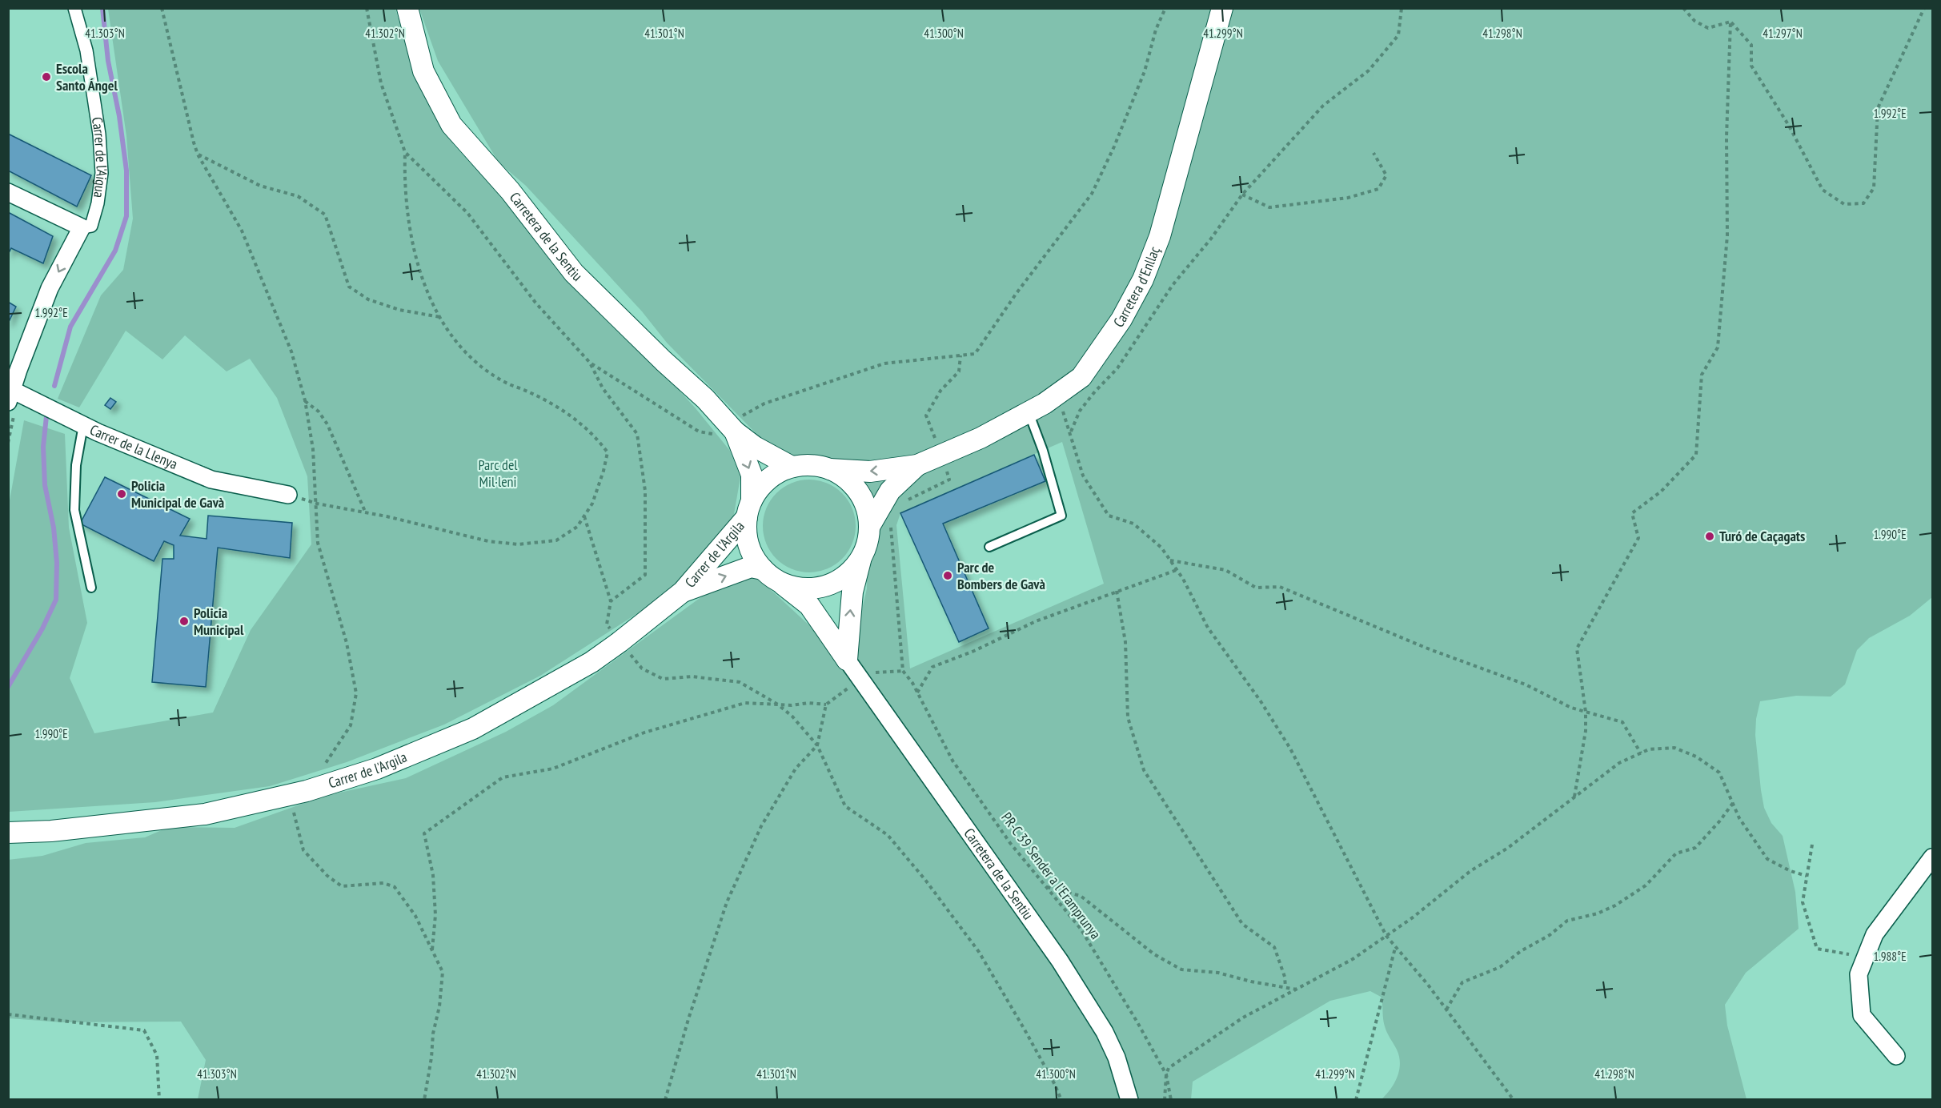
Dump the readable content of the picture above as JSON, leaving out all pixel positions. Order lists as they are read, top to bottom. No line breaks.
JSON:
{"streets":{"street":["Carrer de l'Aigua","Carretera de la Sentiu","Carretera d'Enllaç","Carrer de la Llenya","Carrer de l'Argila"],"path":["PR-C 39 Sender a l'Eramprunya"]},"crossings":[["Carrer de l'Aigua","Carrer de la Llenya"],["Carretera de la Sentiu","Carretera d'Enllaç"],["Carretera de la Sentiu","Carrer de l'Argila"],["Carretera d'Enllaç","Carrer de l'Argila"]],"one_way":["Carrer de l'Aigua"],"parks":["Parc del Mil·leni"],"places":["Escola Santo Ángel","Policia Municipal de Gavà","Turó de Caçagats","Parc de Bombers de Gavà","Policia Municipal"],"coordinates":["41.303°N","41.302°N","41.301°N","41.300°N","41.299°N","41.298°N","41.297°N","1.992°E","1.990°E","1.988°E"]}
